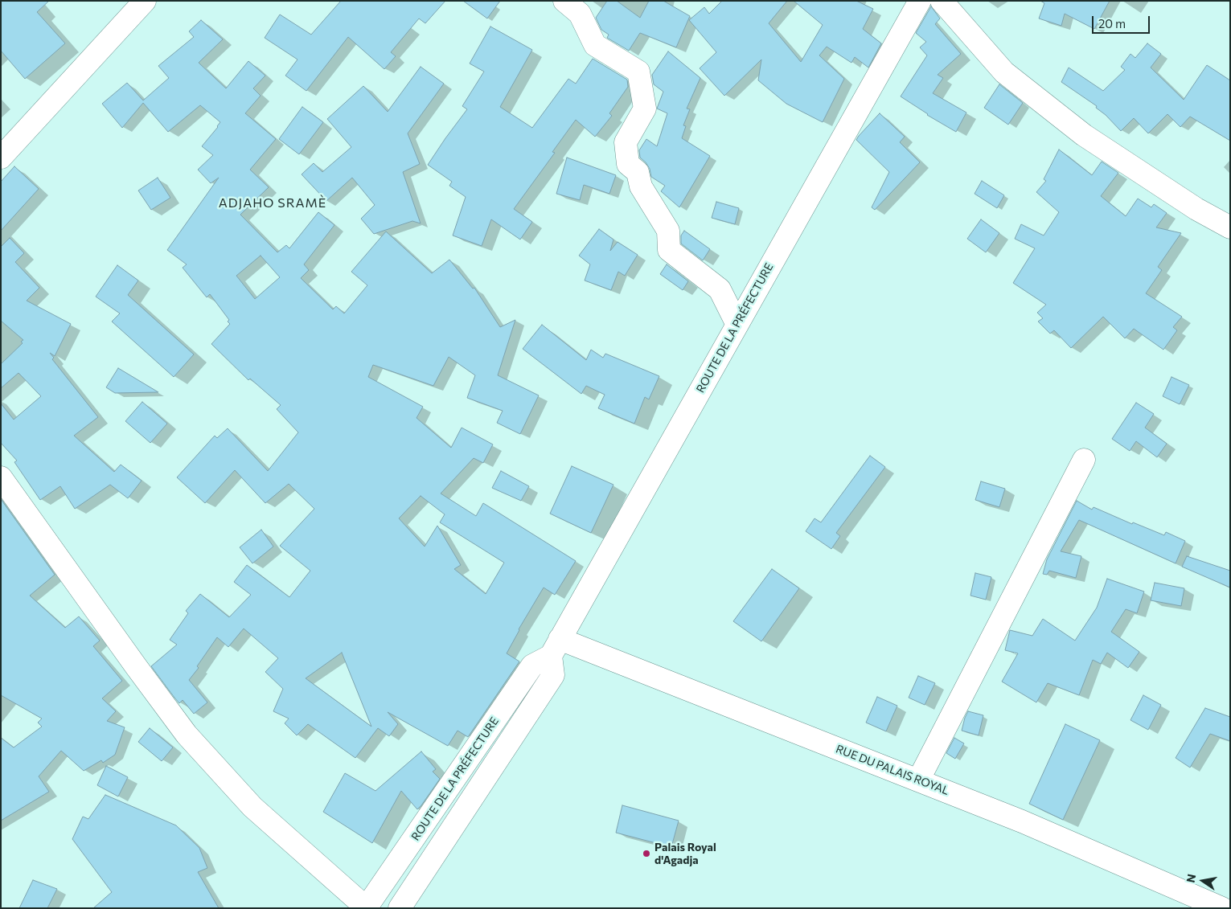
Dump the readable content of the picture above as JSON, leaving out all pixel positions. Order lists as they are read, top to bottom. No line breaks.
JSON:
{"streets":{"street":["ROUTE DE LA PRÉFECTURE","RUE DU PALAIS ROYAL"]},"crossings":[["ROUTE DE LA PRÉFECTURE","RUE DU PALAIS ROYAL"]],"districts":["ADJAHO SRAMÈ"],"places":["Palais Royal d'Agadja"],"scale_bar":"20 m","north":"left"}
